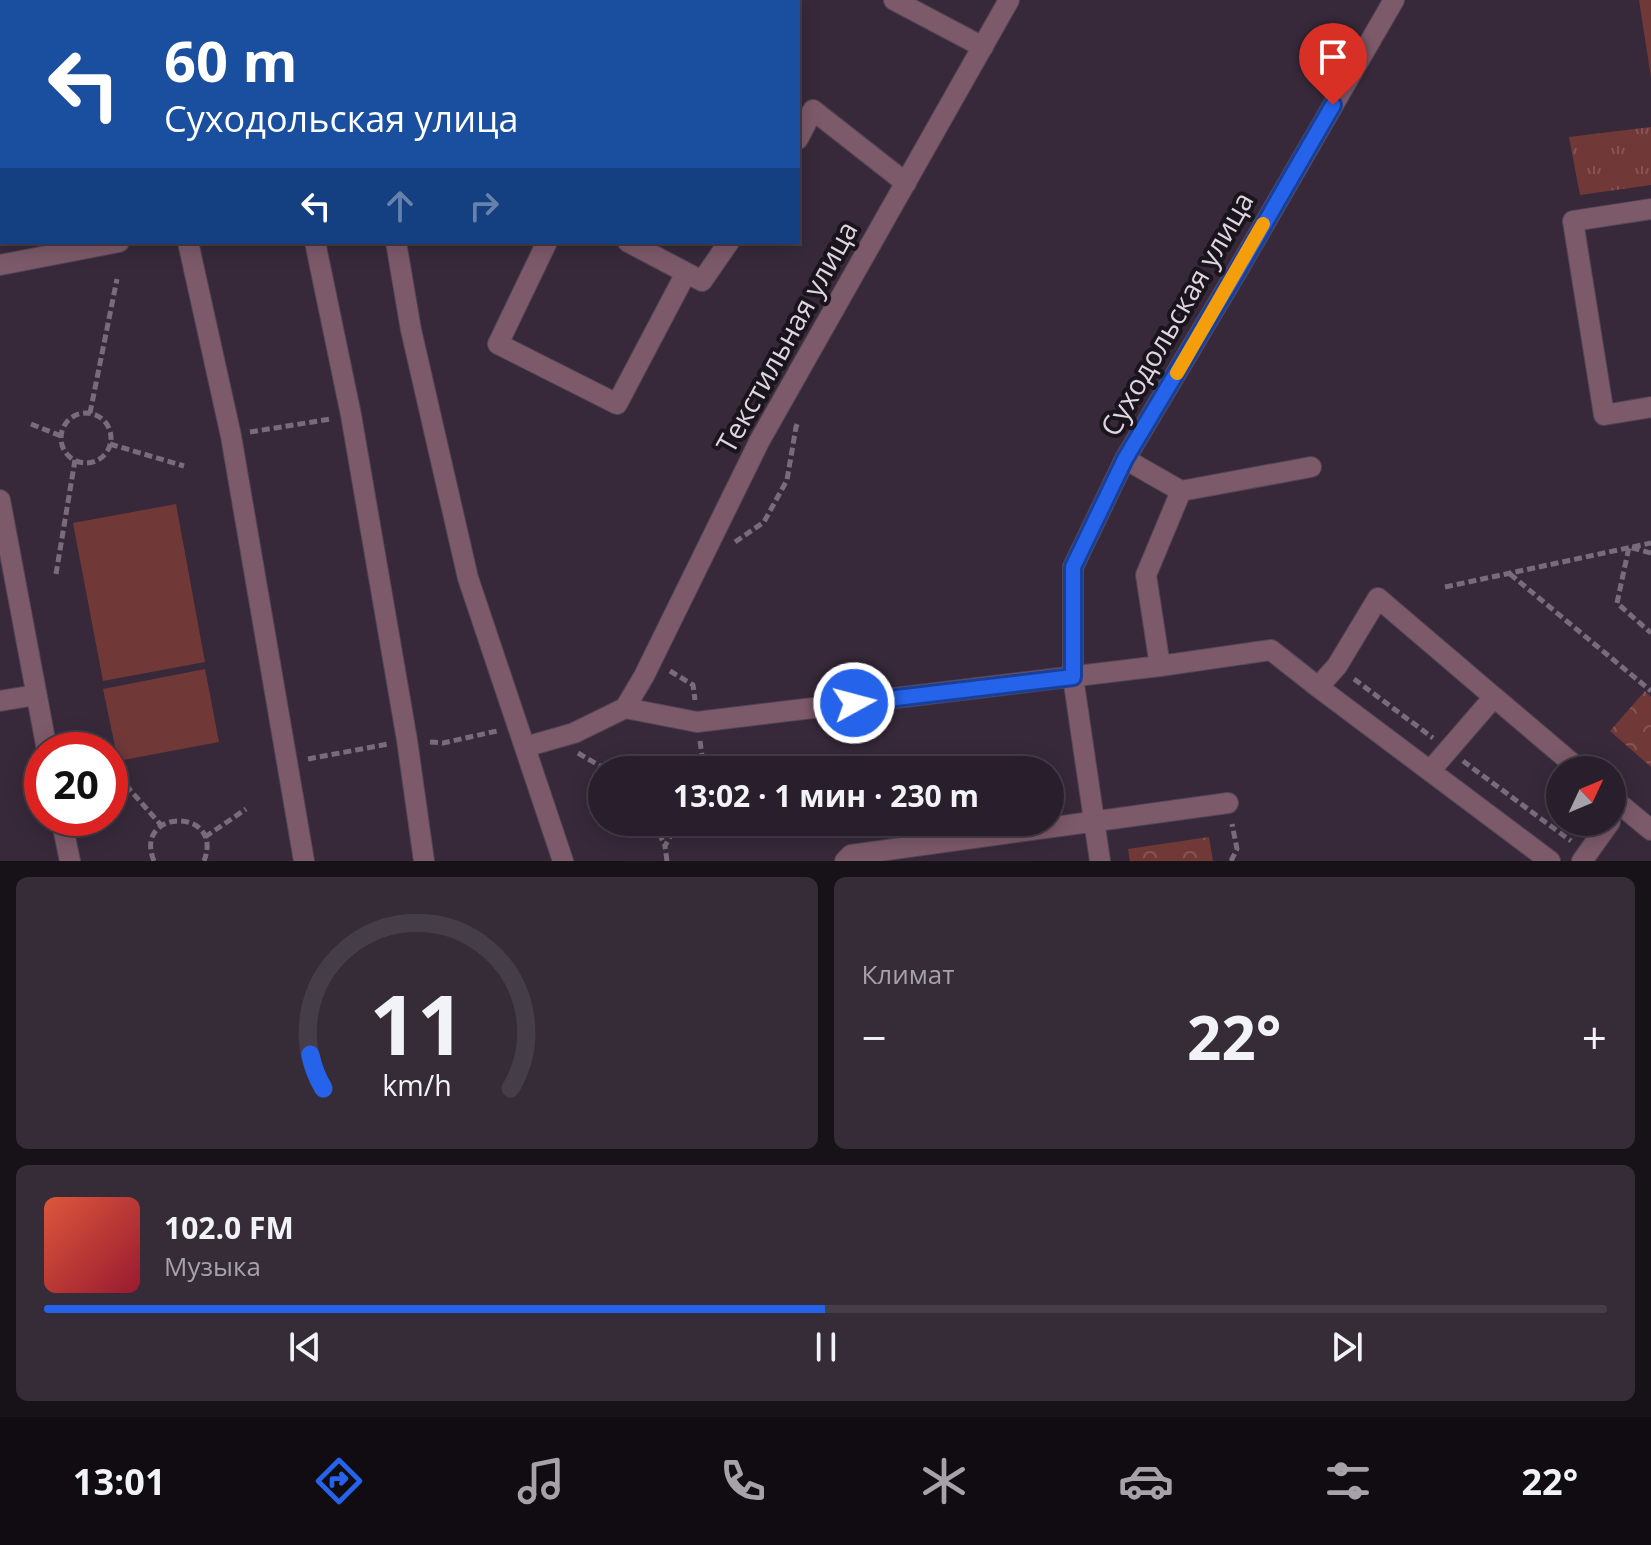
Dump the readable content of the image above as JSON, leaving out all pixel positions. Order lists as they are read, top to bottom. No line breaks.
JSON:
{"streets":{"street":["Суходольская улица","Текстильная улица"]},"north":"top right","page":{"turn":["60 m","Суходольская улица"],"limit":"20","trip":"13:02 · 1 мин · 230 m","tile":"Климат","heat":["−","22°","+"],"song":["102.0 FM","Музыка"],"tabs":["13:01","22°"],"gauge":["11","km/h"]}}
